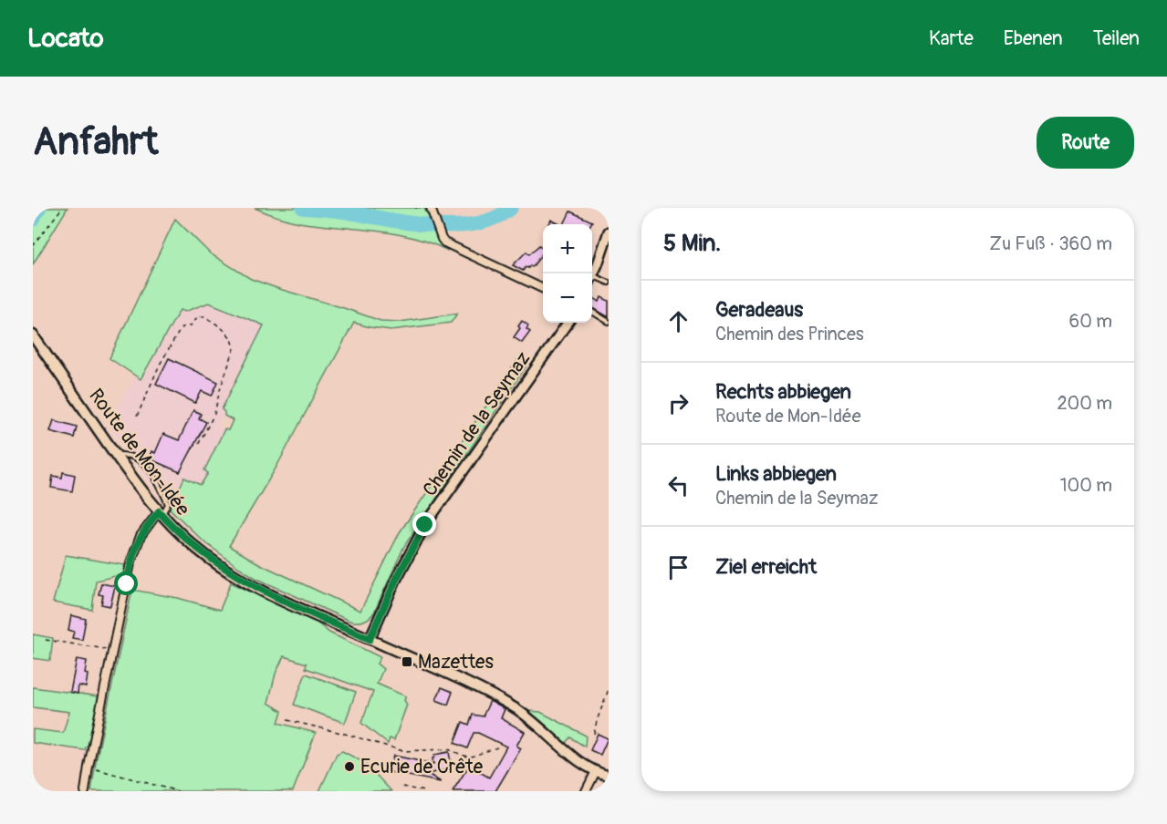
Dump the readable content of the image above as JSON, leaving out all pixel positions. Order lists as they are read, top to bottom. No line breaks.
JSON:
{"streets":{"main road":["Route de Mon-Idée"],"street":["Chemin de la Seymaz"]},"crossings":[["Chemin de la Seymaz","Route de Mon-Idée"]],"places":{"transit":["Mazettes"],"other":["Ecurie de Crête"]},"page":{"header":"Locato","nav":["Karte","Ebenen","Teilen"],"buttons":"Route","title":"Anfahrt","heading":["5 Min.","Zu Fuß · 360 m"],"map_buttons":["+","−"],"list":[["Geradeaus","Chemin des Princes","60 m"],["Rechts abbiegen","Route de Mon-Idée","200 m"],["Links abbiegen","Chemin de la Seymaz","100 m"],"Ziel erreicht"]}}
